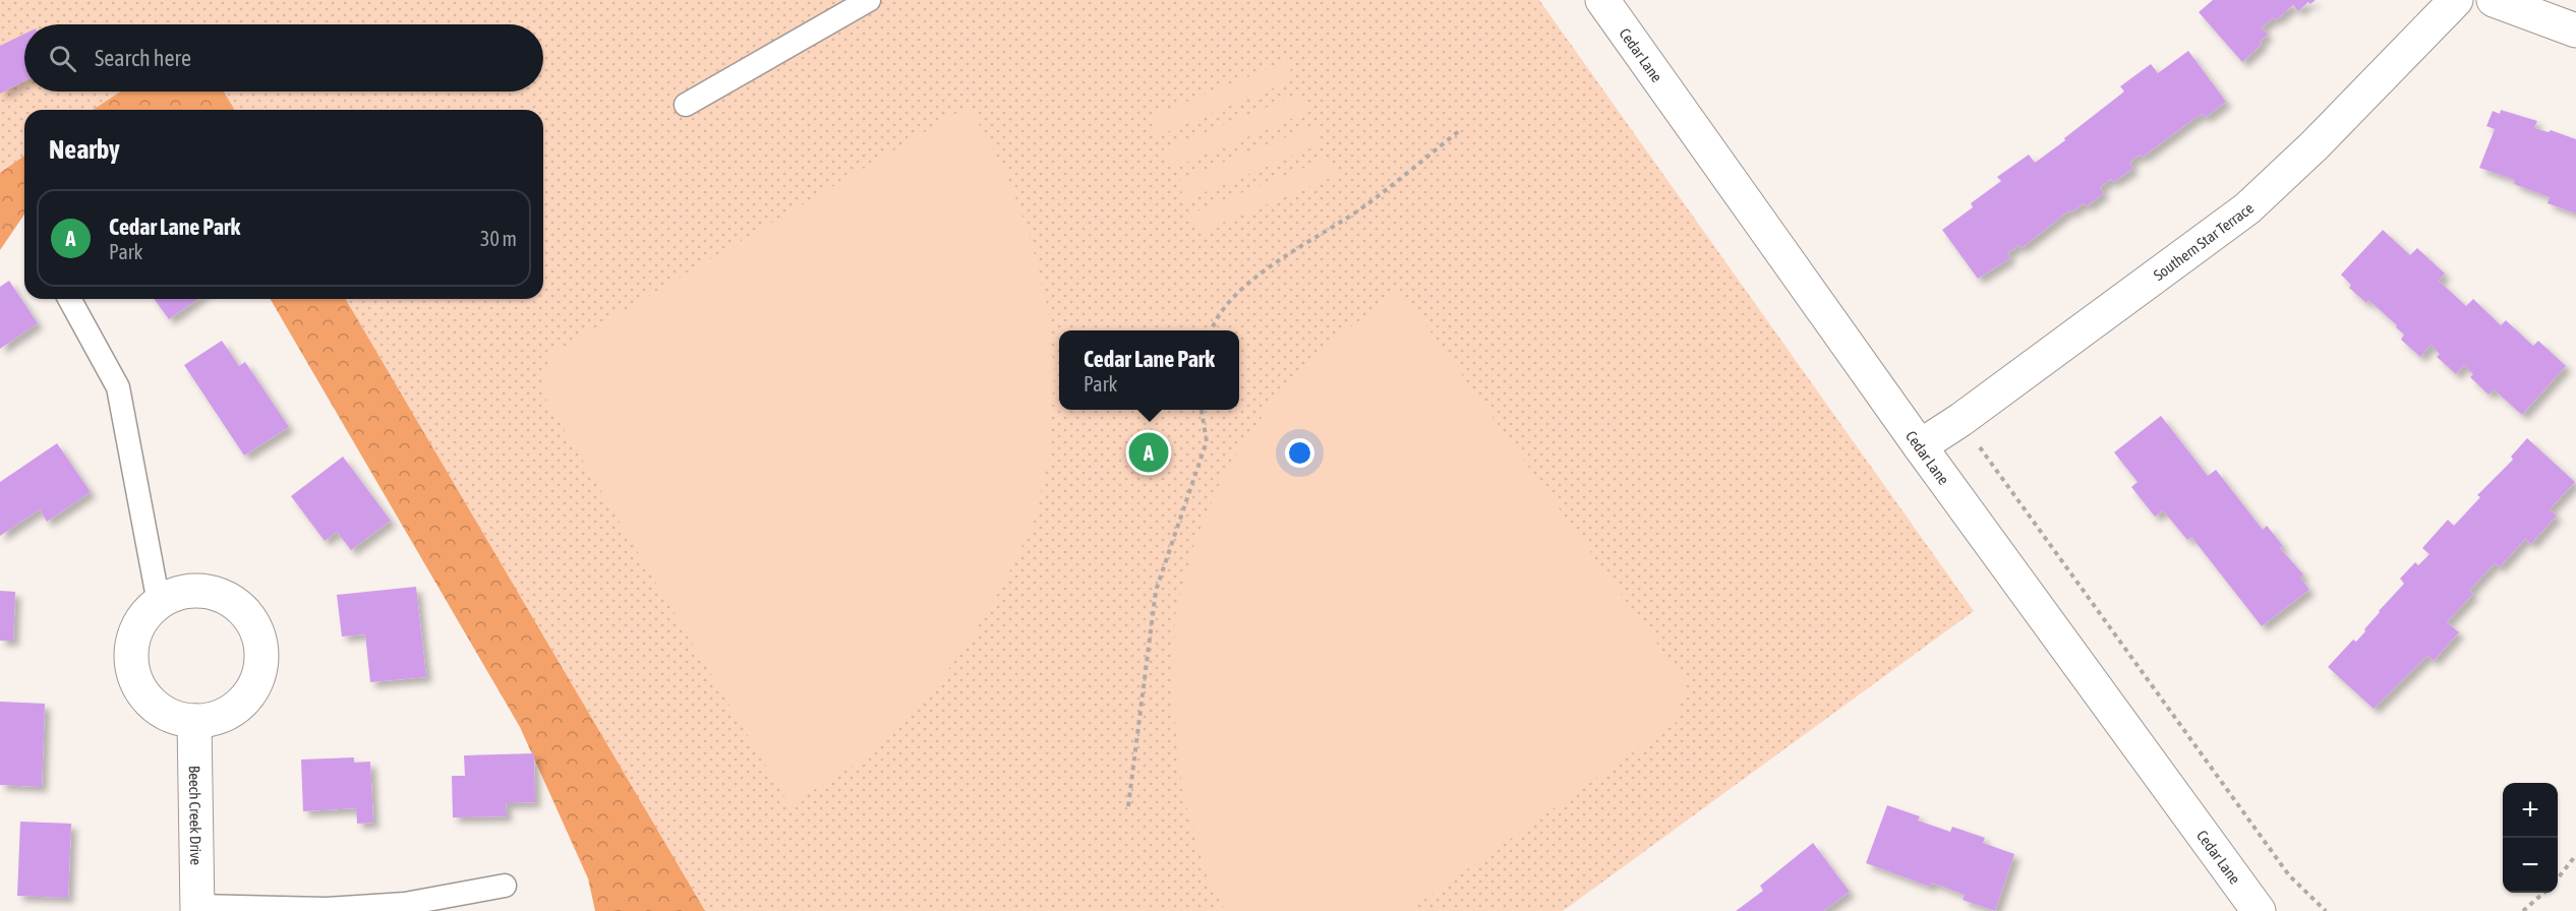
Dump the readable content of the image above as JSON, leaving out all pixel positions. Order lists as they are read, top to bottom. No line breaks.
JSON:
{"streets":{"street":["Cedar Lane","Southern Star Terrace","Beech Creek Drive"]},"crossings":[["Cedar Lane","Southern Star Terrace"]],"page":{"search":"Search here","heading":"Nearby","list":[{"mark":"A","name":"Cedar Lane Park","note":"Park","value":"30 m"}],"popup":["Cedar Lane Park","Park"],"pins":"A","map_buttons":["+","−"]}}
